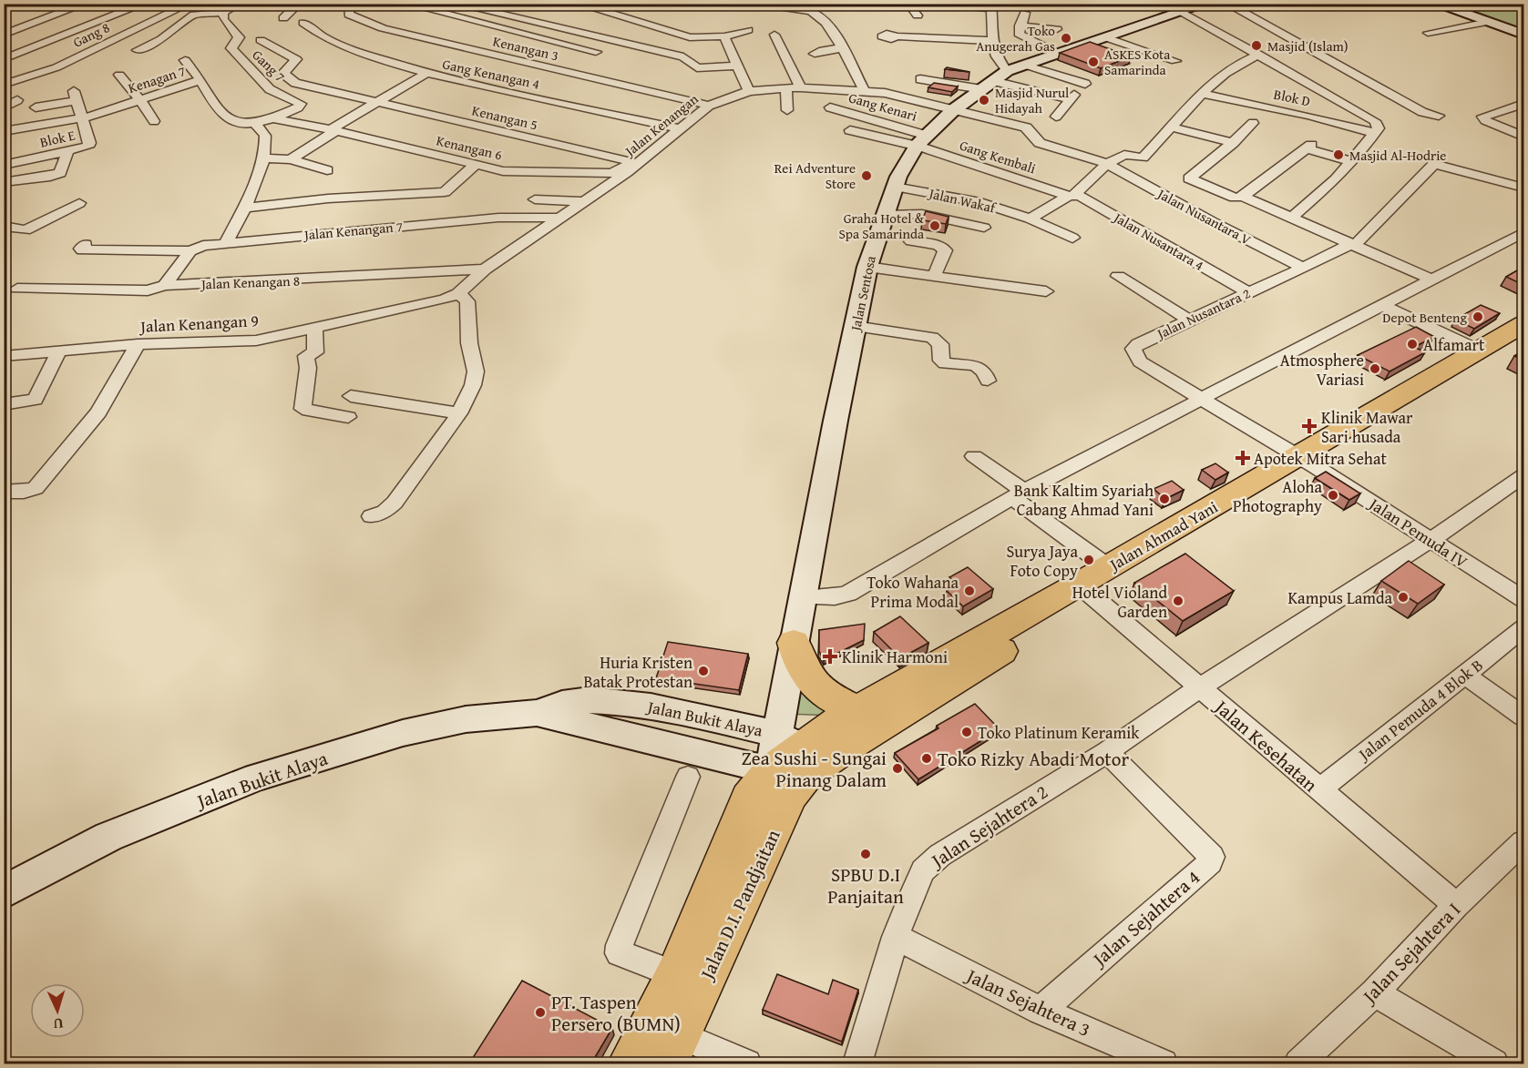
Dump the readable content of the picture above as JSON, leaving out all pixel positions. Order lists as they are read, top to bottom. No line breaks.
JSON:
{"streets":{"main road":["Jalan Ahmad Yani","Jalan D.I. Pandjaitan"],"street":["Gang 8","Kenangan 3","Gang 7","Gang Kenangan 4","Kenagan 7","Blok D","Gang Kenari","Kenangan 5","Jalan Kenangan","Blok E","Kenangan 6","Gang Kembali","Jalan Wakaf","Jalan Nusantara V","Jalan Kenangan 7","Jalan Nusantara 4","Jalan Kenangan 8","Jalan Sentosa","Jalan Nusantara 2","Jalan Kenangan 9","Jalan Pemuda IV","Jalan Pemuda 4 Blok B","Jalan Bukit Alaya","Jalan Kesehatan","Jalan Sejahtera 2","Jalan Sejahtera 4","Jalan Sejahtera I","Jalan Sejahtera 3"]},"crossings":[["Kenangan 3","Jalan Kenangan"],["Gang 7","Kenangan 6"],["Gang Kenangan 4","Jalan Kenangan"],["Kenagan 7","Blok E"],["Gang Kenari","Gang Kembali"],["Gang Kenari","Jalan Sentosa"],["Kenangan 5","Kenangan 6"],["Jalan Kenangan","Kenangan 6"],["Jalan Kenangan","Jalan Nusantara V"],["Jalan Kenangan","Jalan Kenangan 7"],["Jalan Kenangan","Jalan Kenangan 8"],["Jalan Kenangan","Jalan Sentosa"],["Jalan Kenangan","Jalan Kenangan 9"],["Gang Kembali","Jalan Nusantara 4"],["Gang Kembali","Jalan Sentosa"],["Jalan Wakaf","Jalan Sentosa"],["Jalan Nusantara V","Jalan Nusantara 2"],["Jalan Nusantara 4","Jalan Nusantara 2"],["Jalan Sentosa","Jalan Ahmad Yani"],["Jalan Sentosa","Jalan Bukit Alaya"],["Jalan Sentosa","Jalan D.I. Pandjaitan"],["Jalan Nusantara 2","Jalan Pemuda IV"],["Jalan Pemuda IV","Jalan Ahmad Yani"],["Jalan Pemuda IV","Jalan Sejahtera 2"],["Jalan Ahmad Yani","Jalan Bukit Alaya"],["Jalan Ahmad Yani","Jalan Kesehatan"],["Jalan Ahmad Yani","Jalan D.I. Pandjaitan"],["Jalan Pemuda 4 Blok B","Jalan Kesehatan"],["Jalan Bukit Alaya","Jalan D.I. Pandjaitan"],["Jalan Kesehatan","Jalan Sejahtera 2"],["Jalan Kesehatan","Jalan Sejahtera I"],["Jalan Sejahtera 2","Jalan Sejahtera 4"],["Jalan Sejahtera 2","Jalan Sejahtera 3"],["Jalan Sejahtera 4","Jalan Sejahtera 3"]],"places":{"other":["Toko Anugerah Gas","Masjid (Islam)","ASKES Kota Samarinda","Masjid Nurul Hidayah","Masjid Al-Hodrie","Rei Adventure Store","Graha Hotel & Spa Samarinda","Depot Benteng","Alfamart","Atmosphere Variasi","Aloha Photography","Bank Kaltim Syariah Cabang Ahmad Yani","Surya Jaya Foto Copy","Toko Wahana Prima Modal","Kampus Lamda","Hotel Violand Garden","Huria Kristen Batak Protestan","Toko Platinum Keramik","Toko Rizky Abadi Motor","Zea Sushi - Sungai Pinang Dalam","SPBU D.I Panjaitan","PT. Taspen Persero (BUMN)"],"health":["Klinik Mawar Sari husada","Apotek Mitra Sehat","Klinik Harmoni"]},"north":"bottom"}
